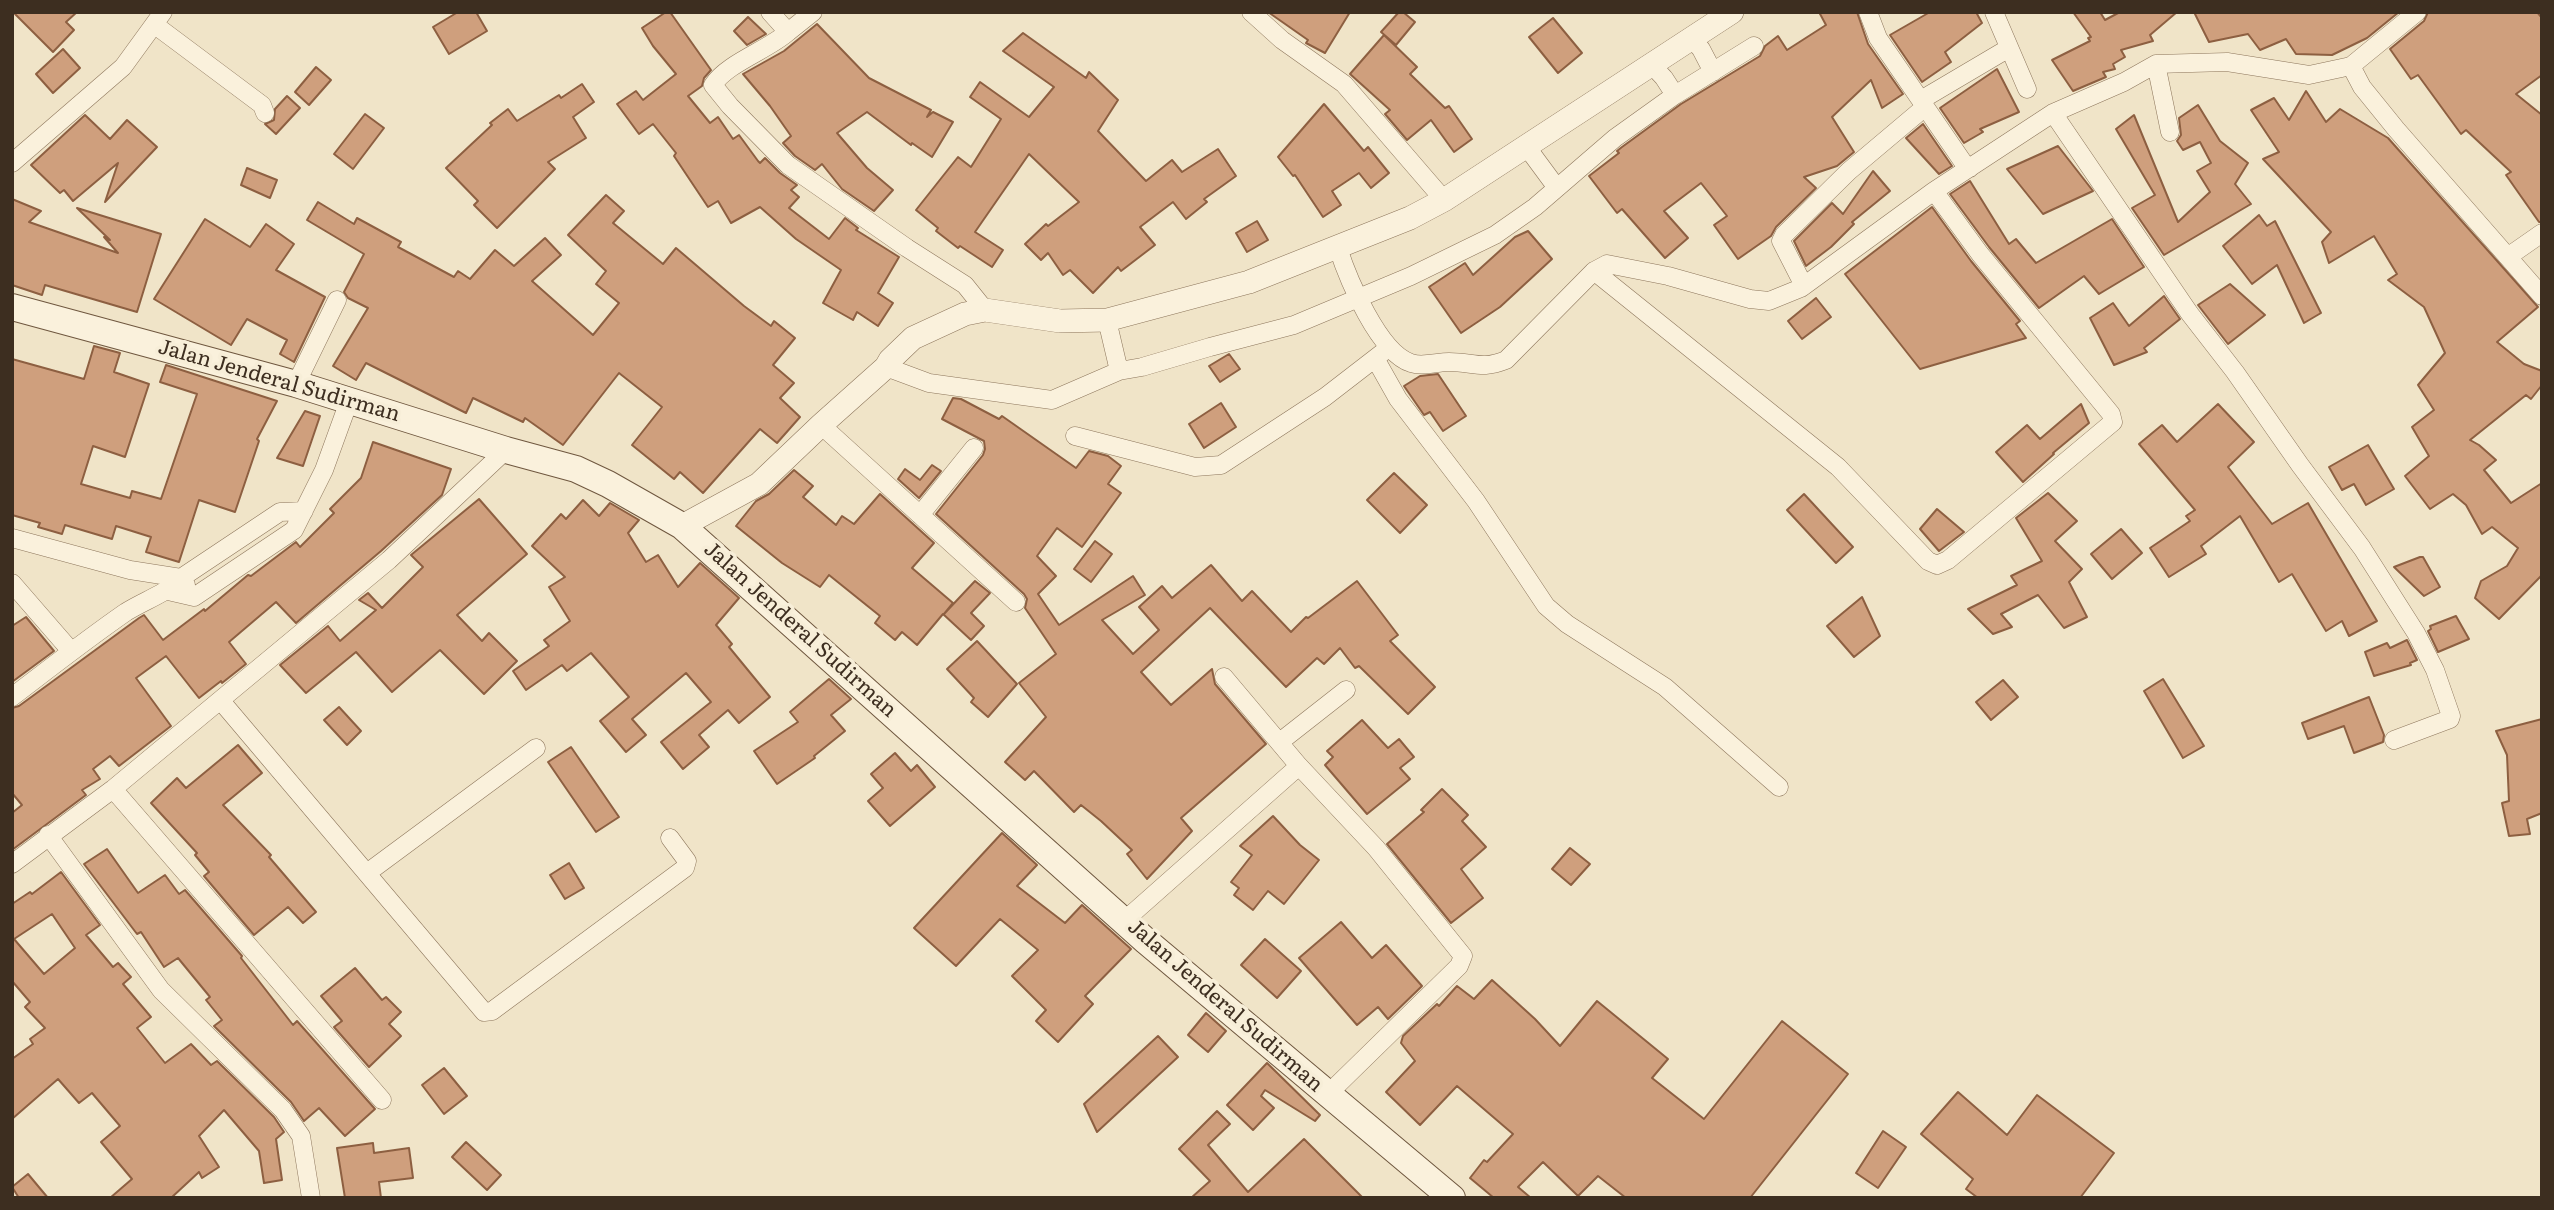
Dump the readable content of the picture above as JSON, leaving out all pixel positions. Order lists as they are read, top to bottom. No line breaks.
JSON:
{"streets":{"main road":["Jalan Jenderal Sudirman"]}}
